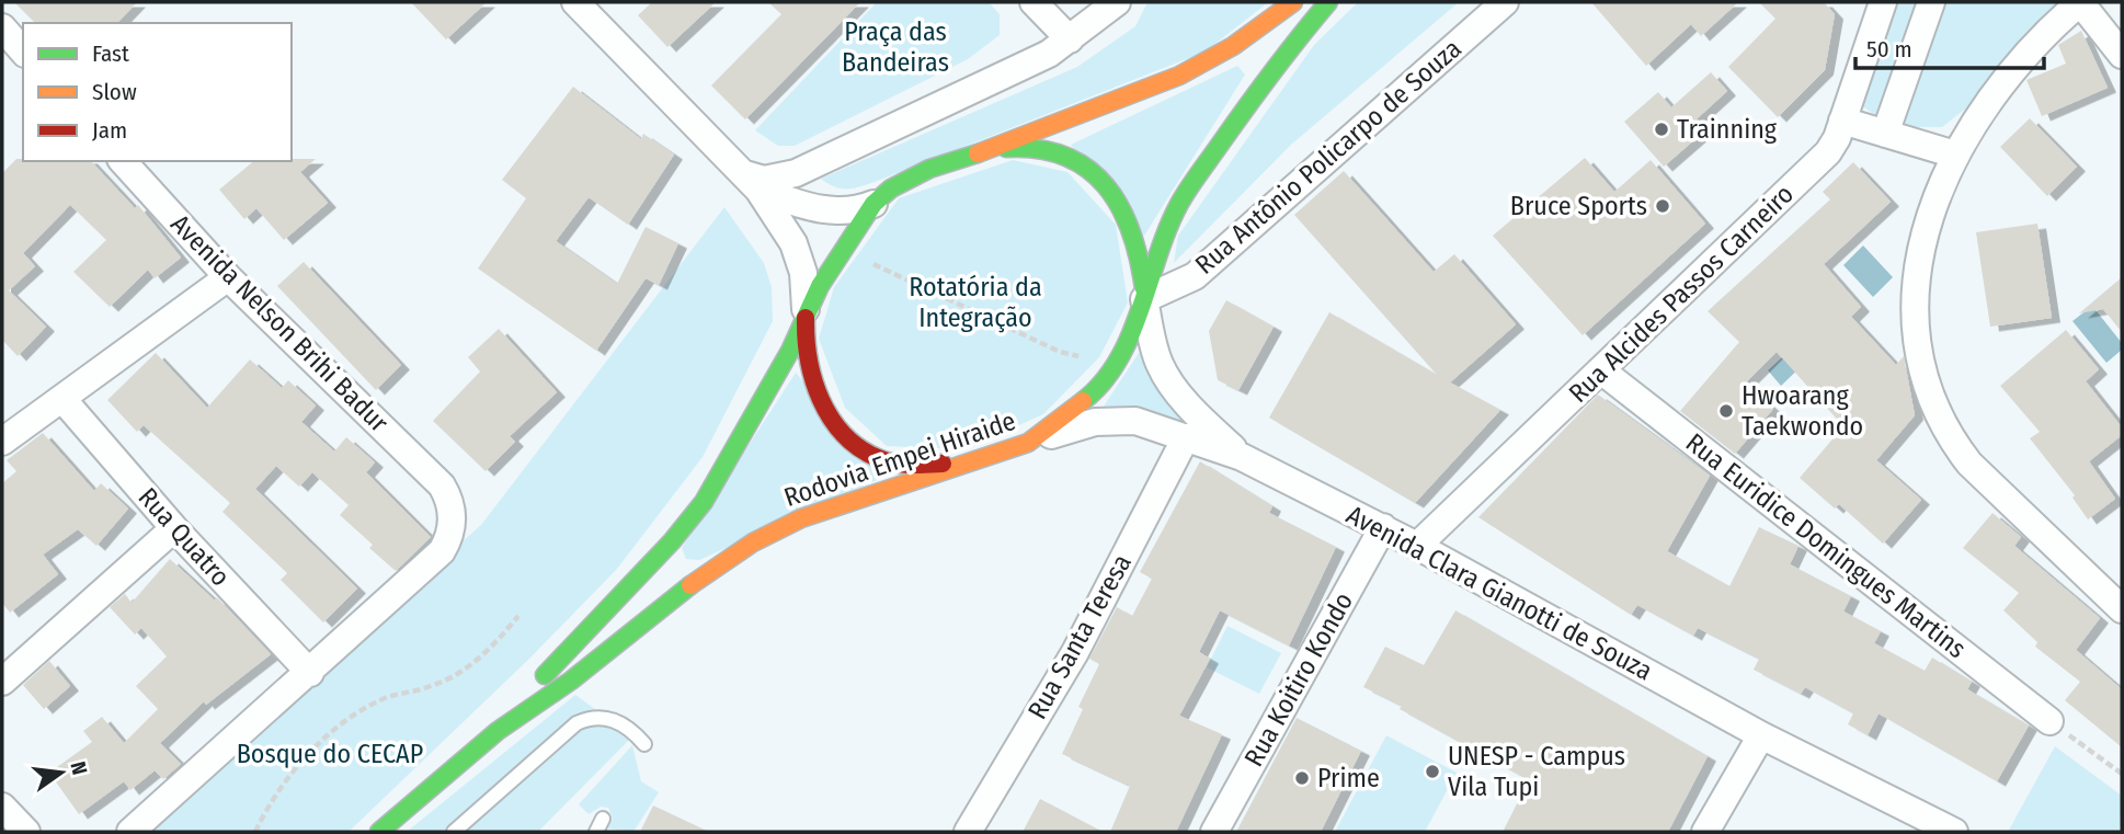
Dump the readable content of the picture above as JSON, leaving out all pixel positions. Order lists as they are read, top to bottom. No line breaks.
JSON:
{"streets":{"main road":["Rodovia Empei Hiraide"],"street":["Rua Antônio Policarpo de Souza","Rua Alcides Passos Carneiro","Avenida Nelson Brihi Badur","Rua Quatro","Rua Euridice Domingues Martins","Avenida Clara Gianotti de Souza","Rua Santa Teresa","Rua Koitiro Kondo"]},"crossings":[["Rua Antônio Policarpo de Souza","Rodovia Empei Hiraide"],["Rua Alcides Passos Carneiro","Rua Euridice Domingues Martins"],["Rua Alcides Passos Carneiro","Avenida Clara Gianotti de Souza"],["Avenida Nelson Brihi Badur","Rua Quatro"],["Rodovia Empei Hiraide","Avenida Clara Gianotti de Souza"],["Avenida Clara Gianotti de Souza","Rua Santa Teresa"],["Avenida Clara Gianotti de Souza","Rua Koitiro Kondo"]],"parks":["Praça das Bandeiras","Rotatória da Integração","Bosque do CECAP"],"places":["Trainning","Bruce Sports","Hwoarang Taekwondo","UNESP - Campus Vila Tupi","Prime"],"legend":["Fast","Slow","Jam"],"scale_bar":"50 m","north":"right"}
